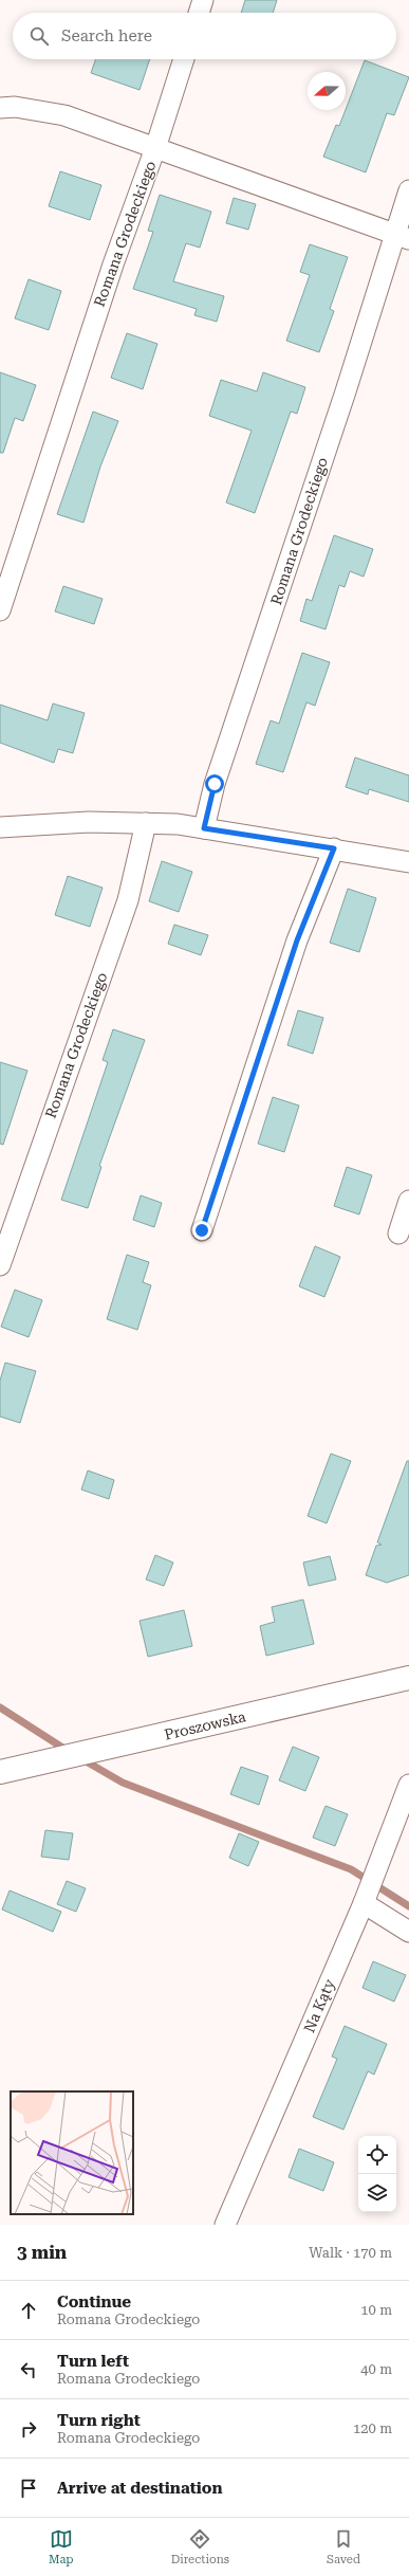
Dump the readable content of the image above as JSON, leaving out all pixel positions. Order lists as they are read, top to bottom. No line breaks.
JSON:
{"streets":{"main road":["Proszowska"],"street":["Romana Grodeckiego","Na Kąty"]},"north":"left","page":{"search":"Search here","heading":["3 min","Walk · 170 m"],"list":[["Continue","Romana Grodeckiego","10 m"],["Turn left","Romana Grodeckiego","40 m"],["Turn right","Romana Grodeckiego","120 m"],"Arrive at destination"],"nav":["Map","Directions","Saved"]}}
